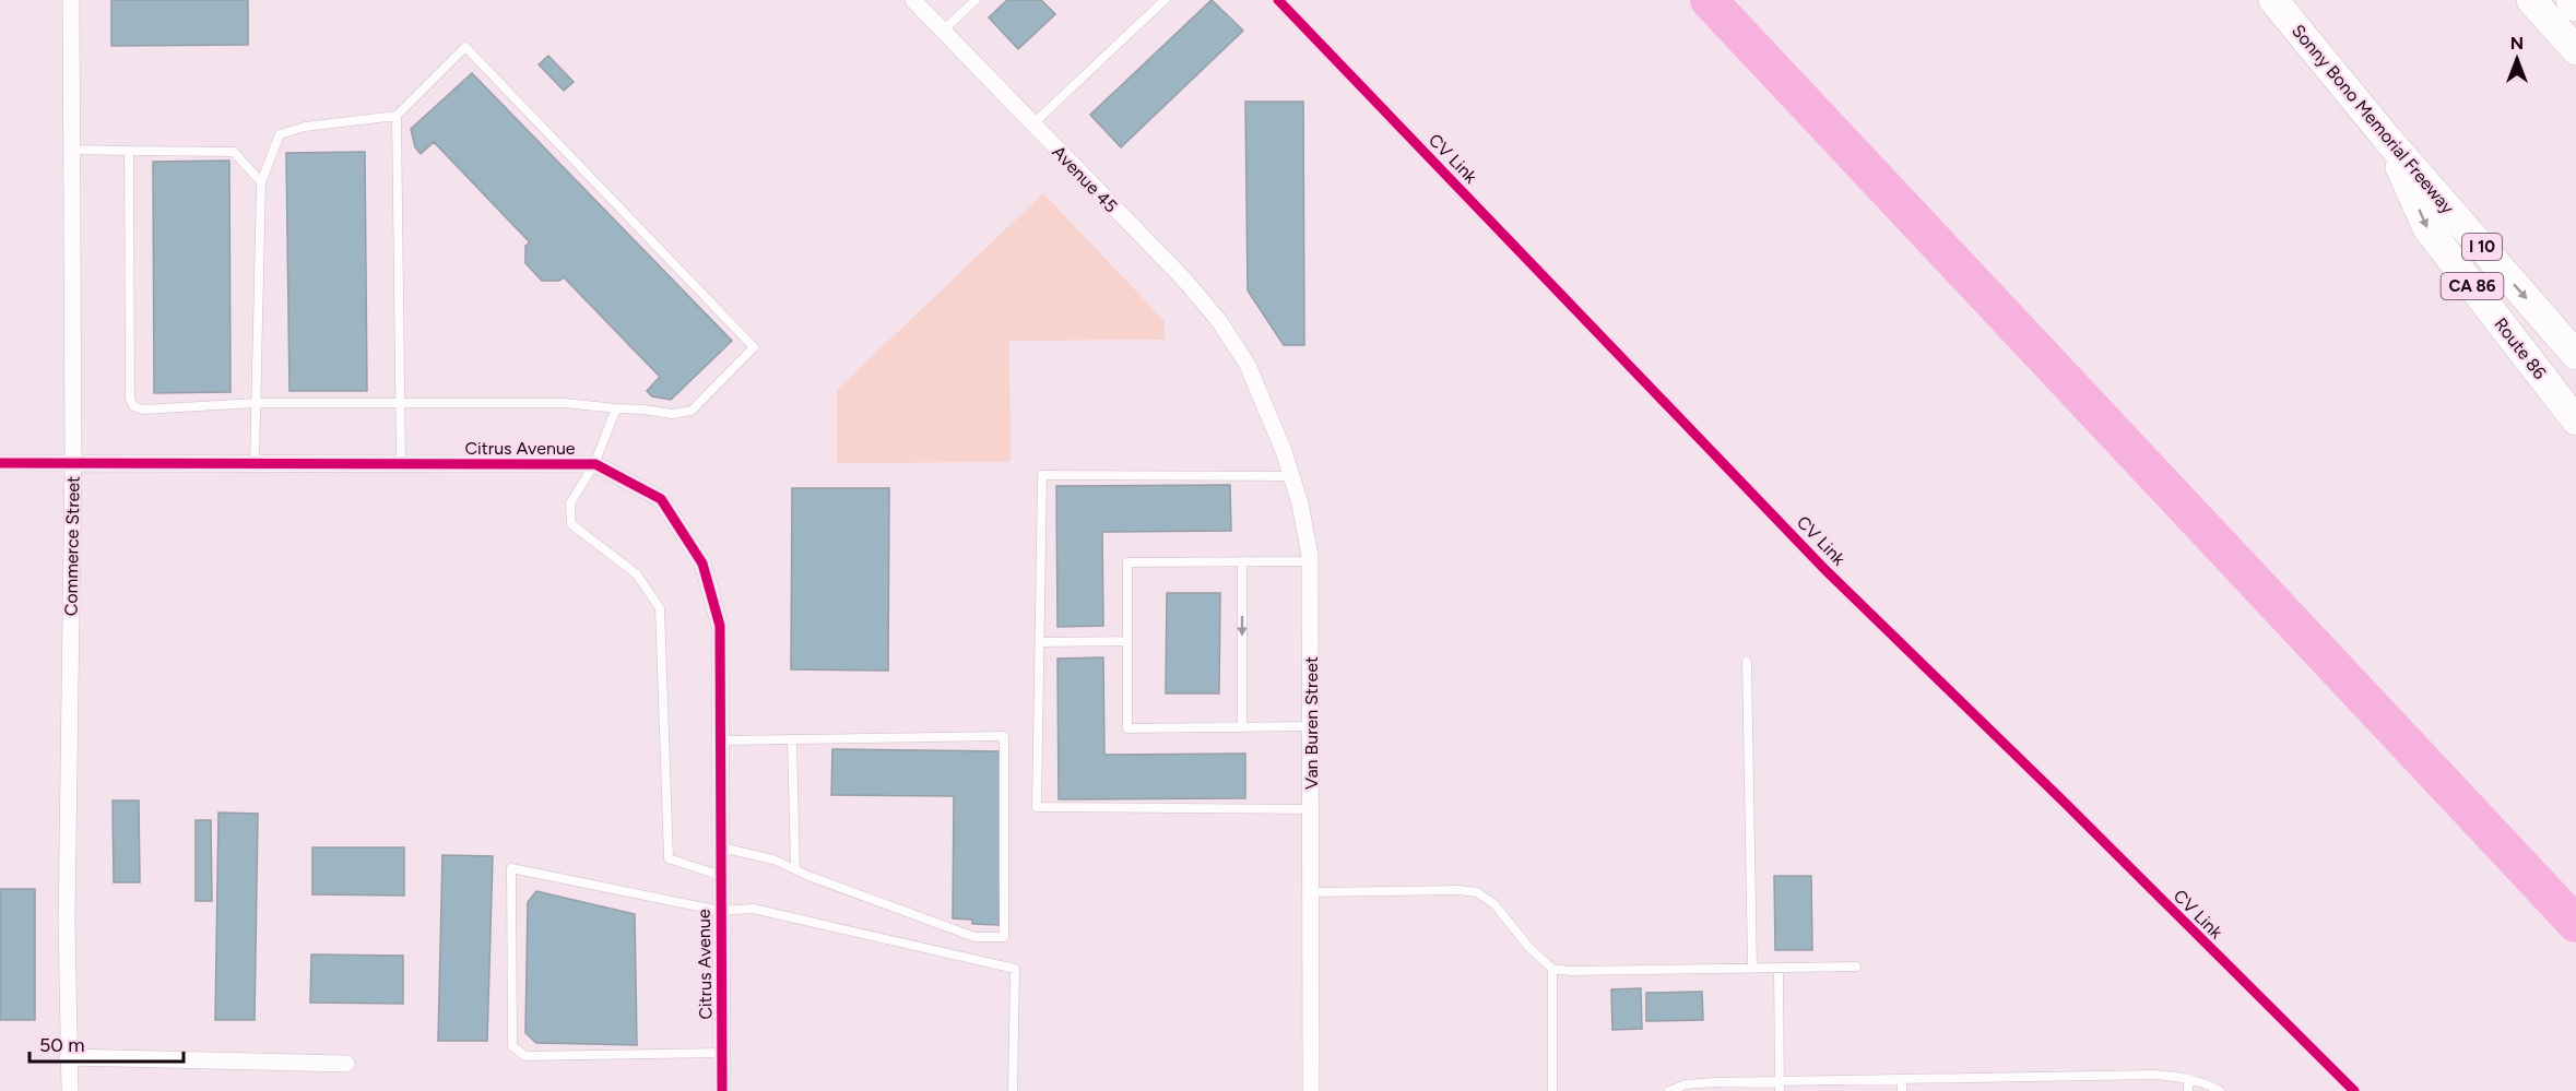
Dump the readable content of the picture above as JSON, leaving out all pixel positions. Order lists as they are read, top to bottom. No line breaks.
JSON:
{"streets":{"highway":["Sonny Bono Memorial Freeway","I 10","CA 86","Route 86"],"street":["Avenue 45","Citrus Avenue","Commerce Street","Van Buren Street"],"cycle path":["CV Link"]},"crossings":[["Sonny Bono Memorial Freeway","Route 86"],["Avenue 45","Van Buren Street"],["Citrus Avenue","Commerce Street"]],"one_way":["Sonny Bono Memorial Freeway","Route 86"],"scale_bar":"50 m","north":"top"}
